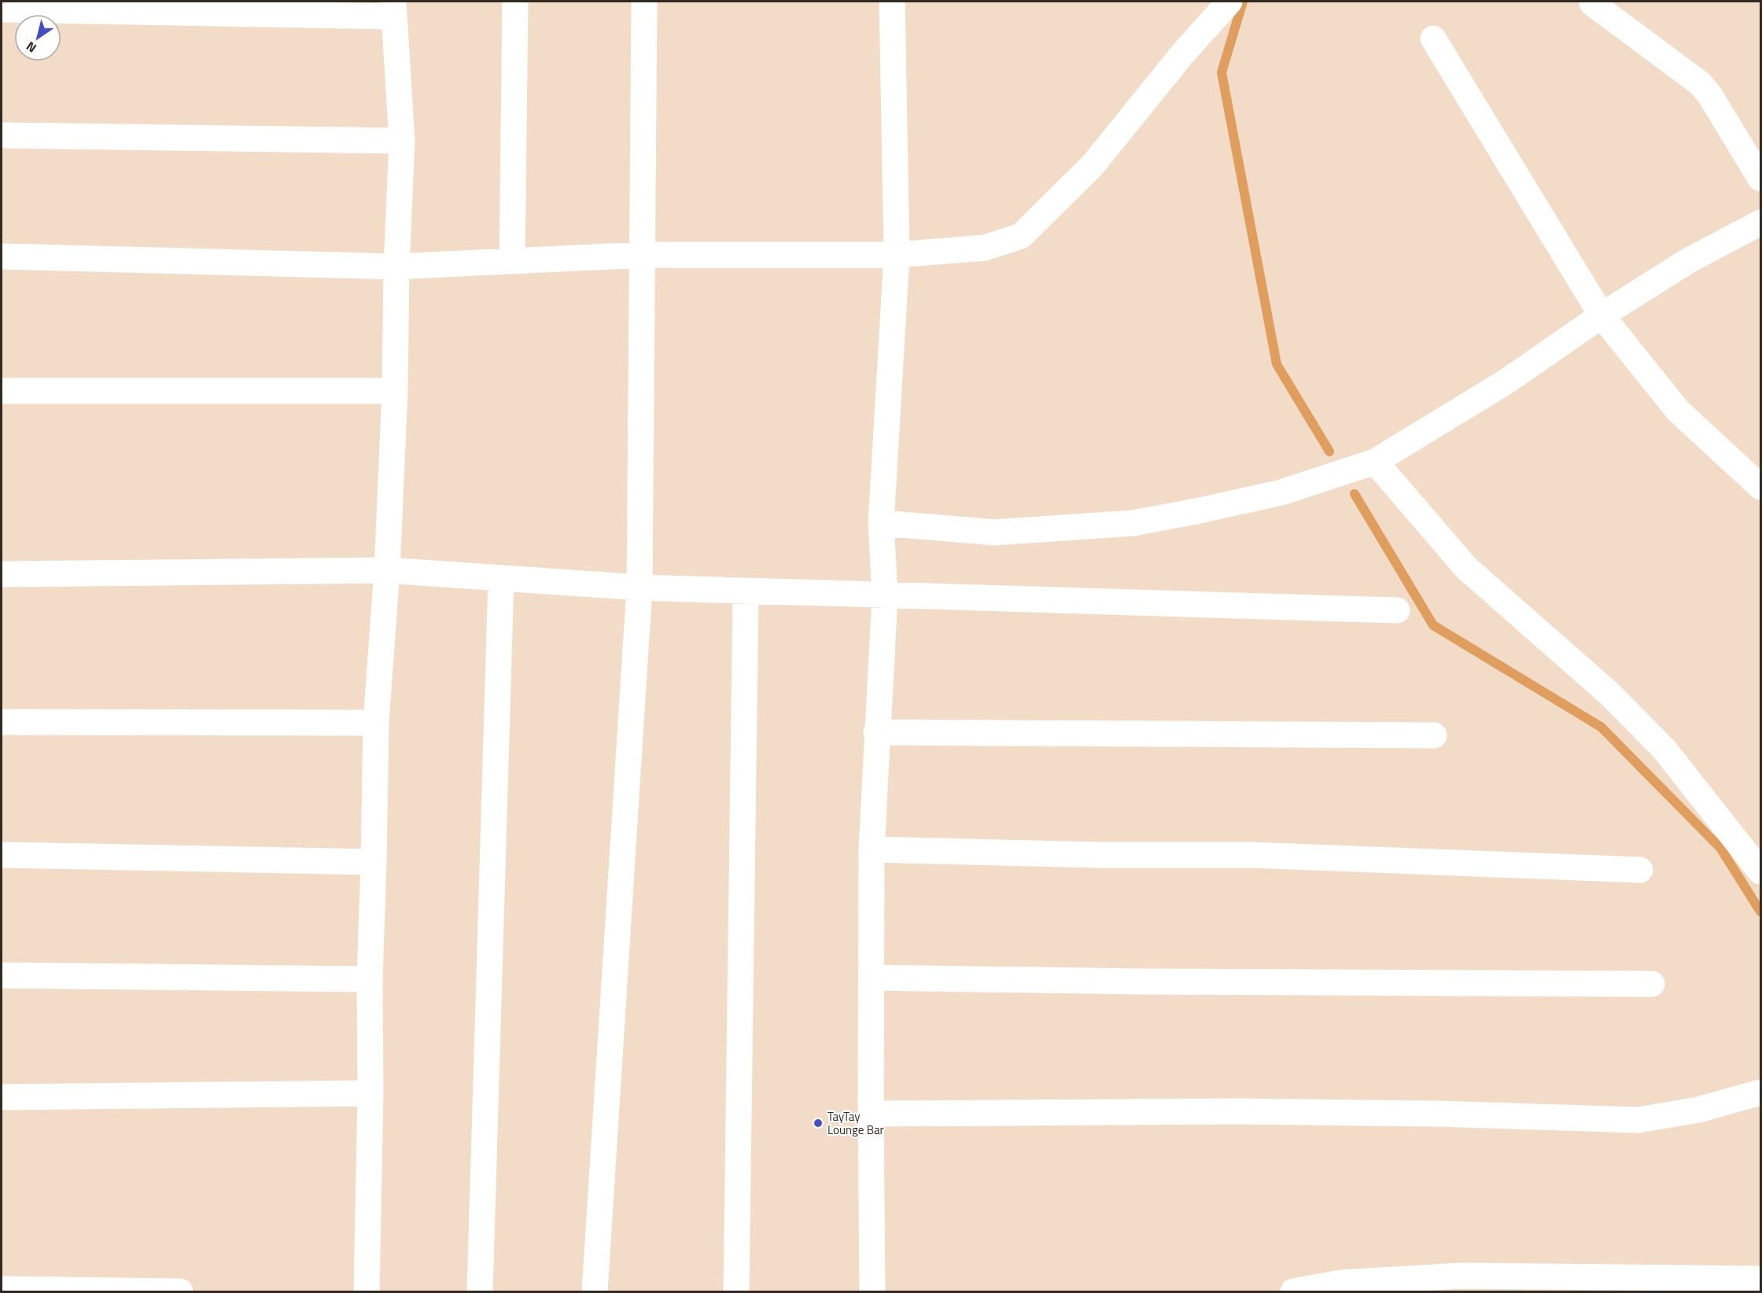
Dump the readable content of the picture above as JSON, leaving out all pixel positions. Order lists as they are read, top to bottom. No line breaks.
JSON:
{"places":["TayTay Lounge Bar"],"north":"bottom left"}
